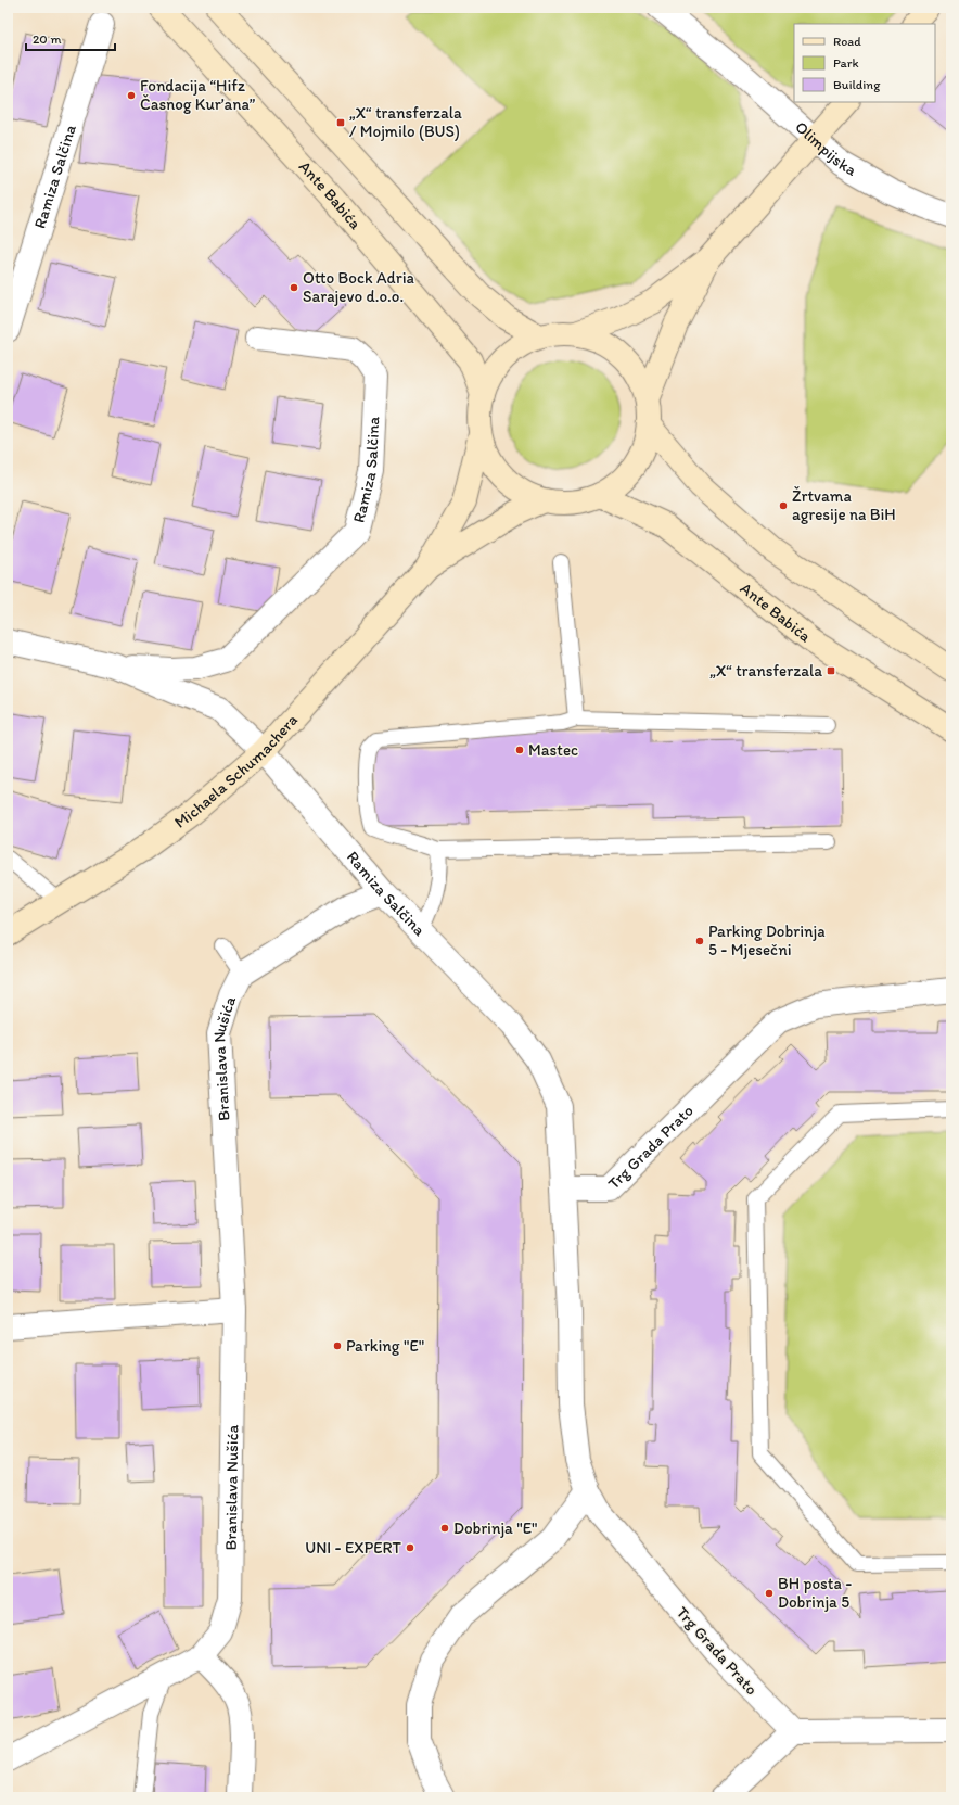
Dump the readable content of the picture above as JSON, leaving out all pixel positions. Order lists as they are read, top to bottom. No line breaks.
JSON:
{"streets":{"main road":["Ante Babića","Michaela Schumachera"],"street":["Olimpijska","Ramiza Salčina","Branislava Nušića","Trg Grada Prato"]},"crossings":[["Ramiza Salčina","Michaela Schumachera"],["Ramiza Salčina","Branislava Nušića"],["Ramiza Salčina","Trg Grada Prato"]],"places":{"other":["Fondacija “Hifz Časnog Kur’ana”","Otto Bock Adria Sarajevo d.o.o.","Žrtvama agresije na BiH","Mastec","Parking Dobrinja 5 - Mjesečni","Parking \"E\"","Dobrinja \"E\"","UNI - EXPERT","BH posta - Dobrinja 5"],"transit":["„X“ transferzala / Mojmilo (BUS)","„X“ transferzala"]},"legend":["Road","Park","Building"],"scale_bar":"20 m"}
